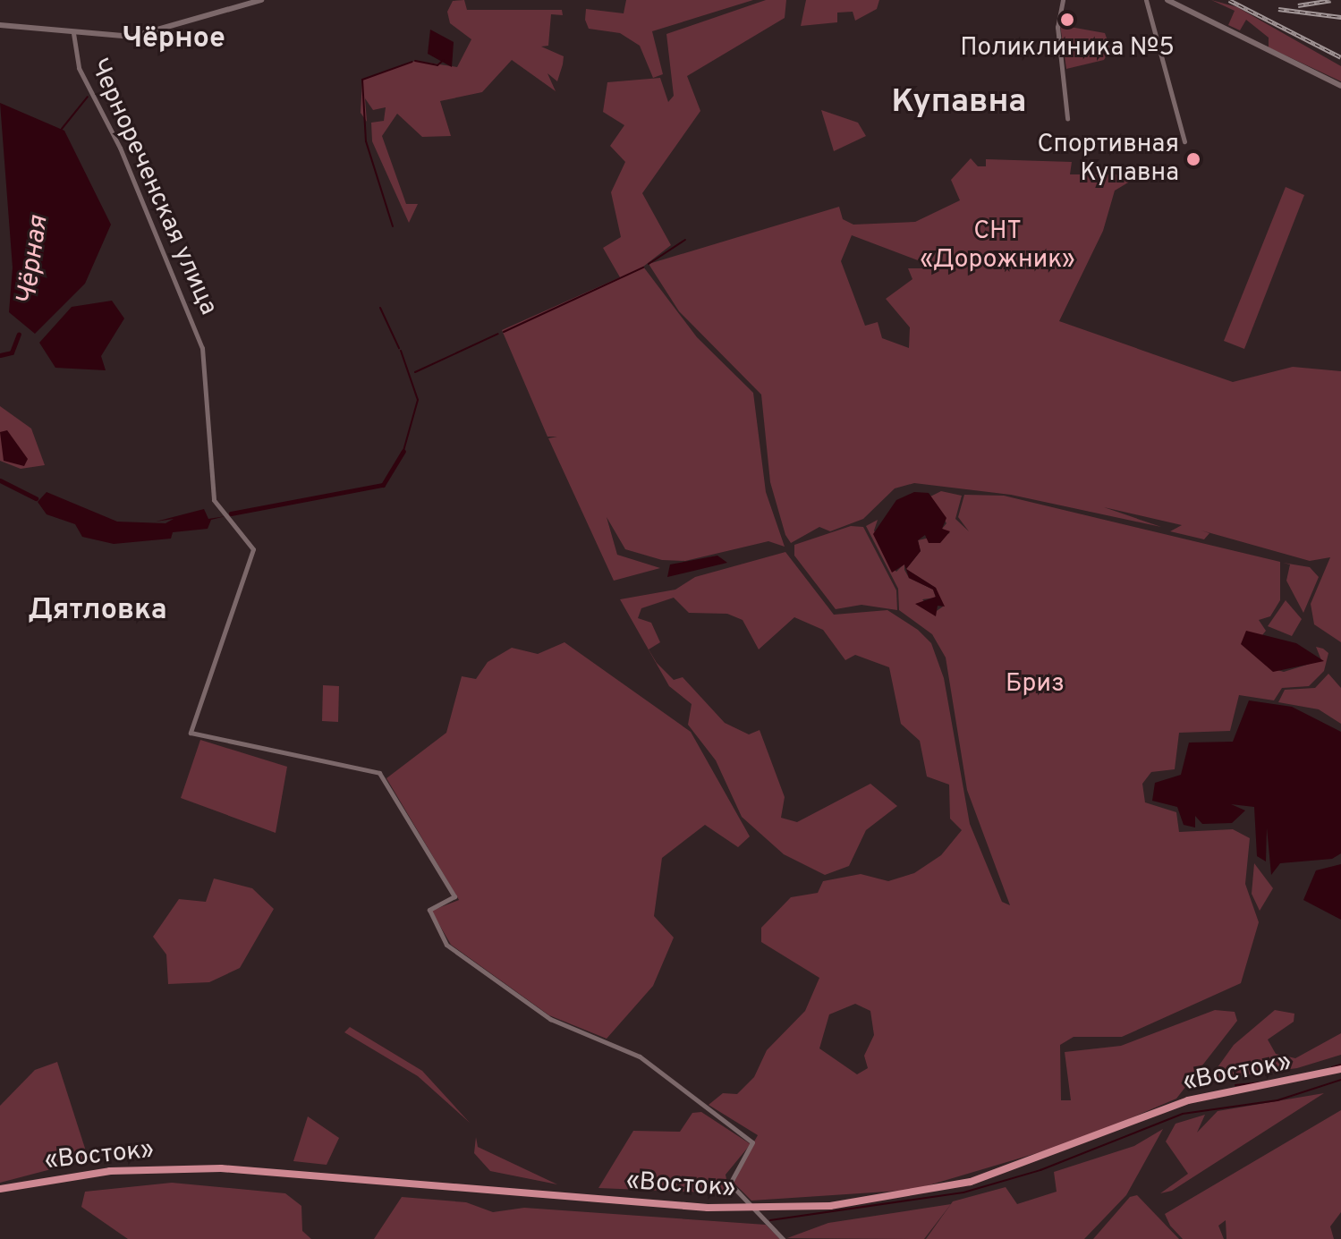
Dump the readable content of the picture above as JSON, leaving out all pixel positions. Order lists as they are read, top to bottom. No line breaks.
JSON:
{"streets":{"highway":["«Восток»"],"street":["Чернореченская улица"]},"districts":["Чёрное","Купавна","Дятловка"],"water":["Чёрная"],"parks":["СНТ «Дорожник»","Бриз"],"places":["Поликлиника №5","Спортивная Купавна"]}
